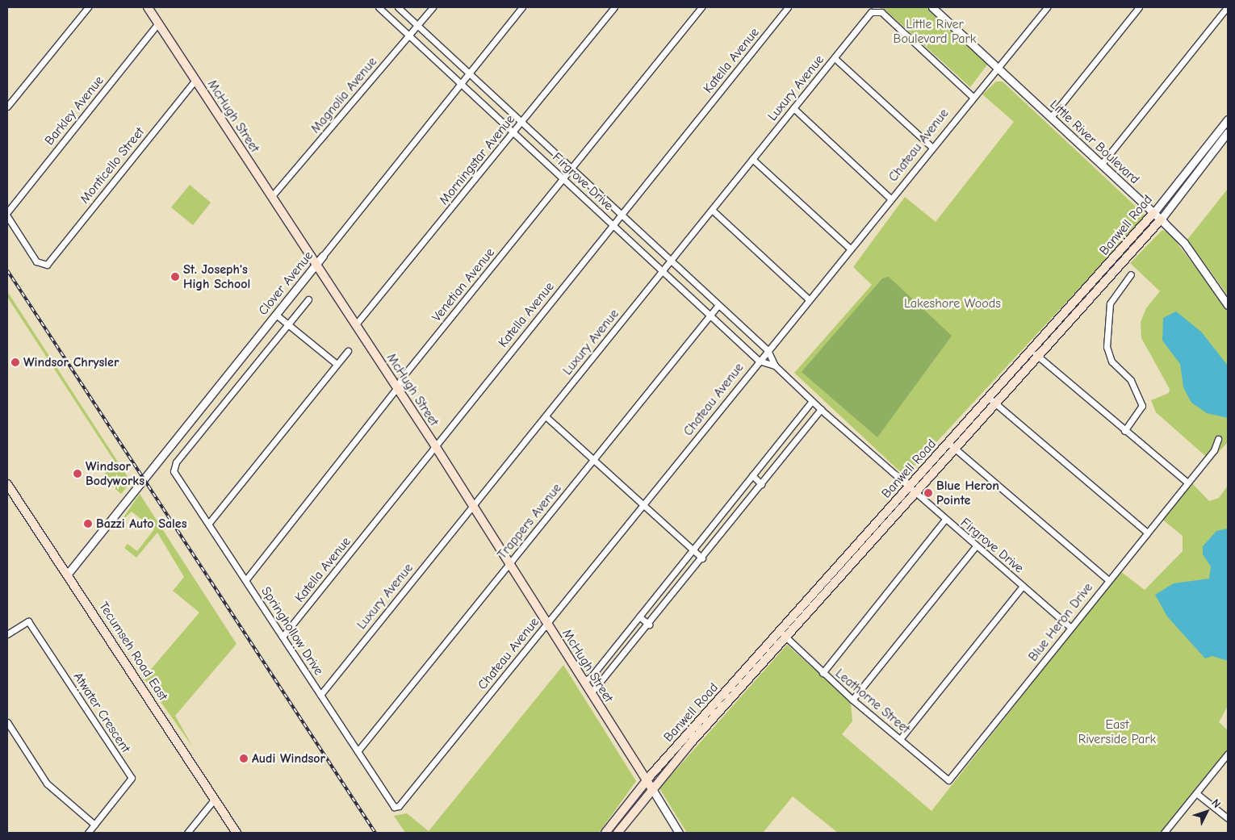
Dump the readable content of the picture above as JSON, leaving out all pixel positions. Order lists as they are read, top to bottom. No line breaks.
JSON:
{"streets":{"main road":["McHugh Street","Banwell Road","Tecumseh Road East"],"street":["Katella Avenue","Luxury Avenue","Magnolia Avenue","Barkley Avenue","Little River Boulevard","Chateau Avenue","Morningstar Avenue","Monticello Street","Firgrove Drive","Clover Avenue","Venetian Avenue","Trappers Avenue","Blue Heron Drive","Springhollow Drive","Leathorne Street","Atwater Crescent"]},"crossings":[["Katella Avenue","McHugh Street"],["Katella Avenue","Firgrove Drive"],["Katella Avenue","Springhollow Drive"],["Luxury Avenue","McHugh Street"],["Luxury Avenue","Chateau Avenue"],["Luxury Avenue","Firgrove Drive"],["Luxury Avenue","Springhollow Drive"],["Magnolia Avenue","McHugh Street"],["Magnolia Avenue","Firgrove Drive"],["Barkley Avenue","McHugh Street"],["McHugh Street","Chateau Avenue"],["McHugh Street","Morningstar Avenue"],["McHugh Street","Monticello Street"],["McHugh Street","Banwell Road"],["McHugh Street","Clover Avenue"],["McHugh Street","Venetian Avenue"],["McHugh Street","Trappers Avenue"],["Little River Boulevard","Chateau Avenue"],["Little River Boulevard","Banwell Road"],["Chateau Avenue","Firgrove Drive"],["Chateau Avenue","Springhollow Drive"],["Morningstar Avenue","Firgrove Drive"],["Firgrove Drive","Banwell Road"],["Firgrove Drive","Clover Avenue"],["Firgrove Drive","Venetian Avenue"],["Firgrove Drive","Trappers Avenue"],["Firgrove Drive","Blue Heron Drive"],["Banwell Road","Leathorne Street"],["Clover Avenue","Tecumseh Road East"],["Venetian Avenue","Springhollow Drive"],["Trappers Avenue","Springhollow Drive"],["Blue Heron Drive","Leathorne Street"]],"parks":["Little River Boulevard Park","Lakeshore Woods","East Riverside Park"],"places":["St. Joseph's High School","Windsor Chrysler","Windsor Bodyworks","Blue Heron Pointe","Bazzi Auto Sales","Audi Windsor"],"north":"top right"}
